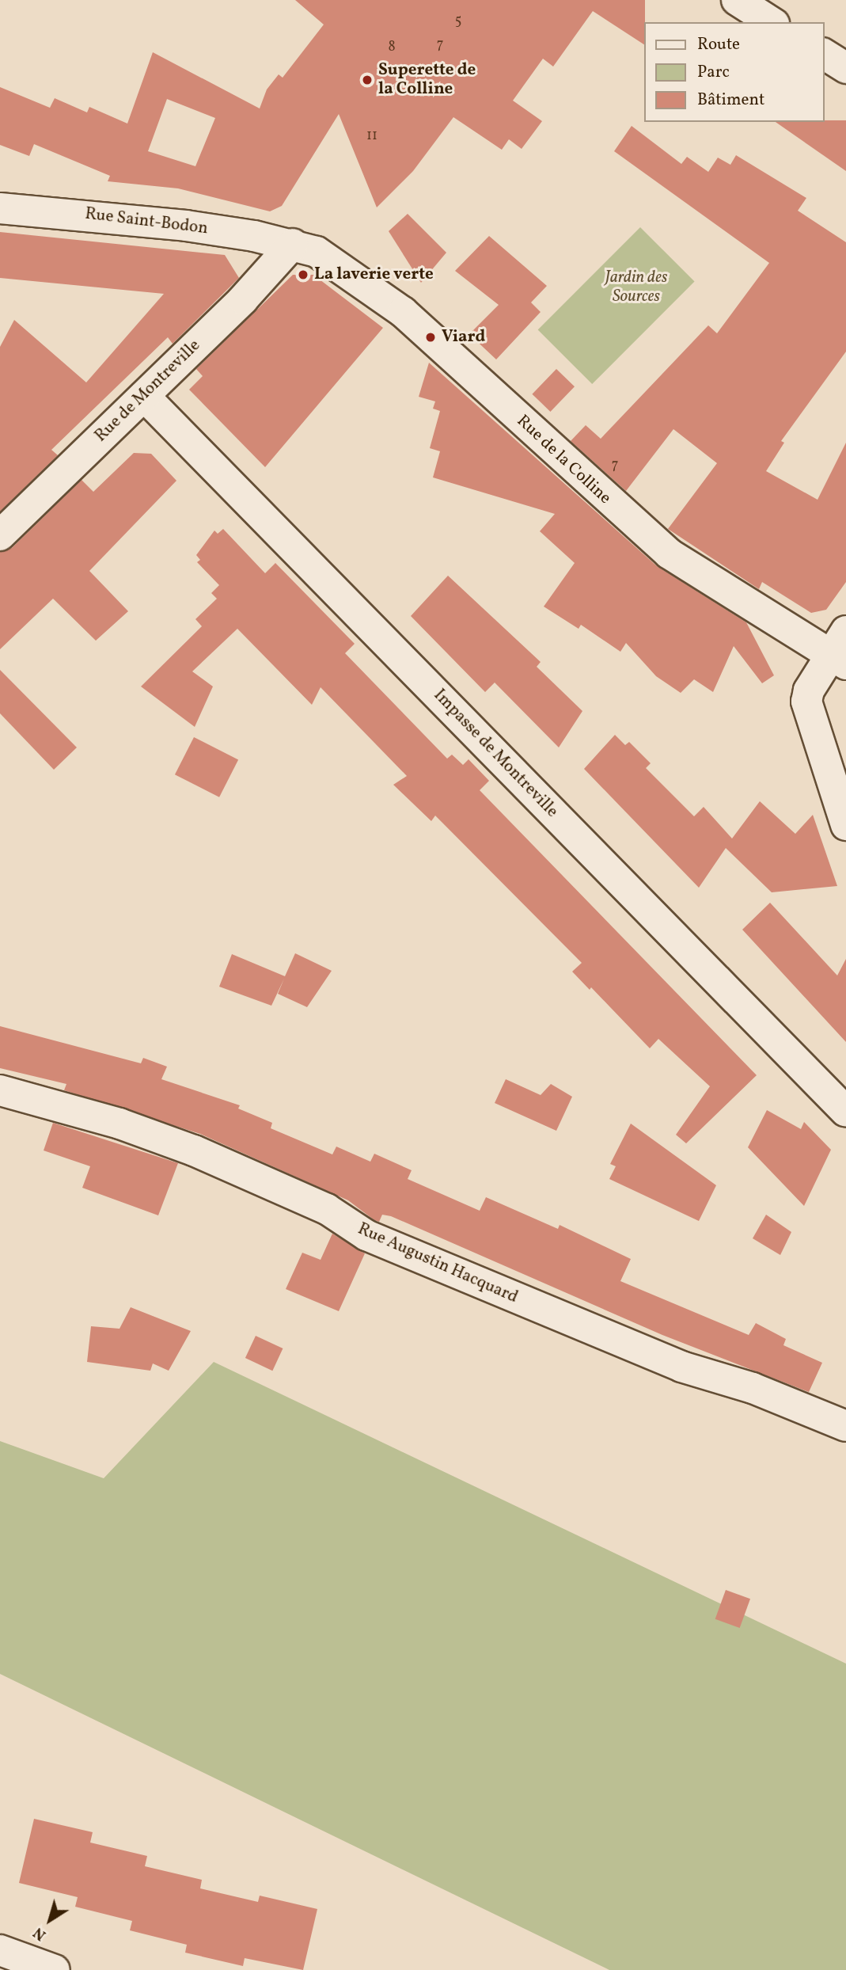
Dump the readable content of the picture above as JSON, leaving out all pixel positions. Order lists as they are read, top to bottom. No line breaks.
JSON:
{"streets":{"street":["Rue Saint-Bodon","Rue de Montreville","Rue de la Colline","Impasse de Montreville","Rue Augustin Hacquard"]},"crossings":[["Rue Saint-Bodon","Rue de Montreville"],["Rue Saint-Bodon","Rue de la Colline"],["Rue de Montreville","Rue de la Colline"],["Rue de Montreville","Impasse de Montreville"]],"parks":["Jardin des Sources"],"places":["Superette de la Colline","La laverie verte","Viard"],"house_numbers":["5","7","8","11","7"],"legend":["Route","Parc","Bâtiment"],"north":"bottom left"}
